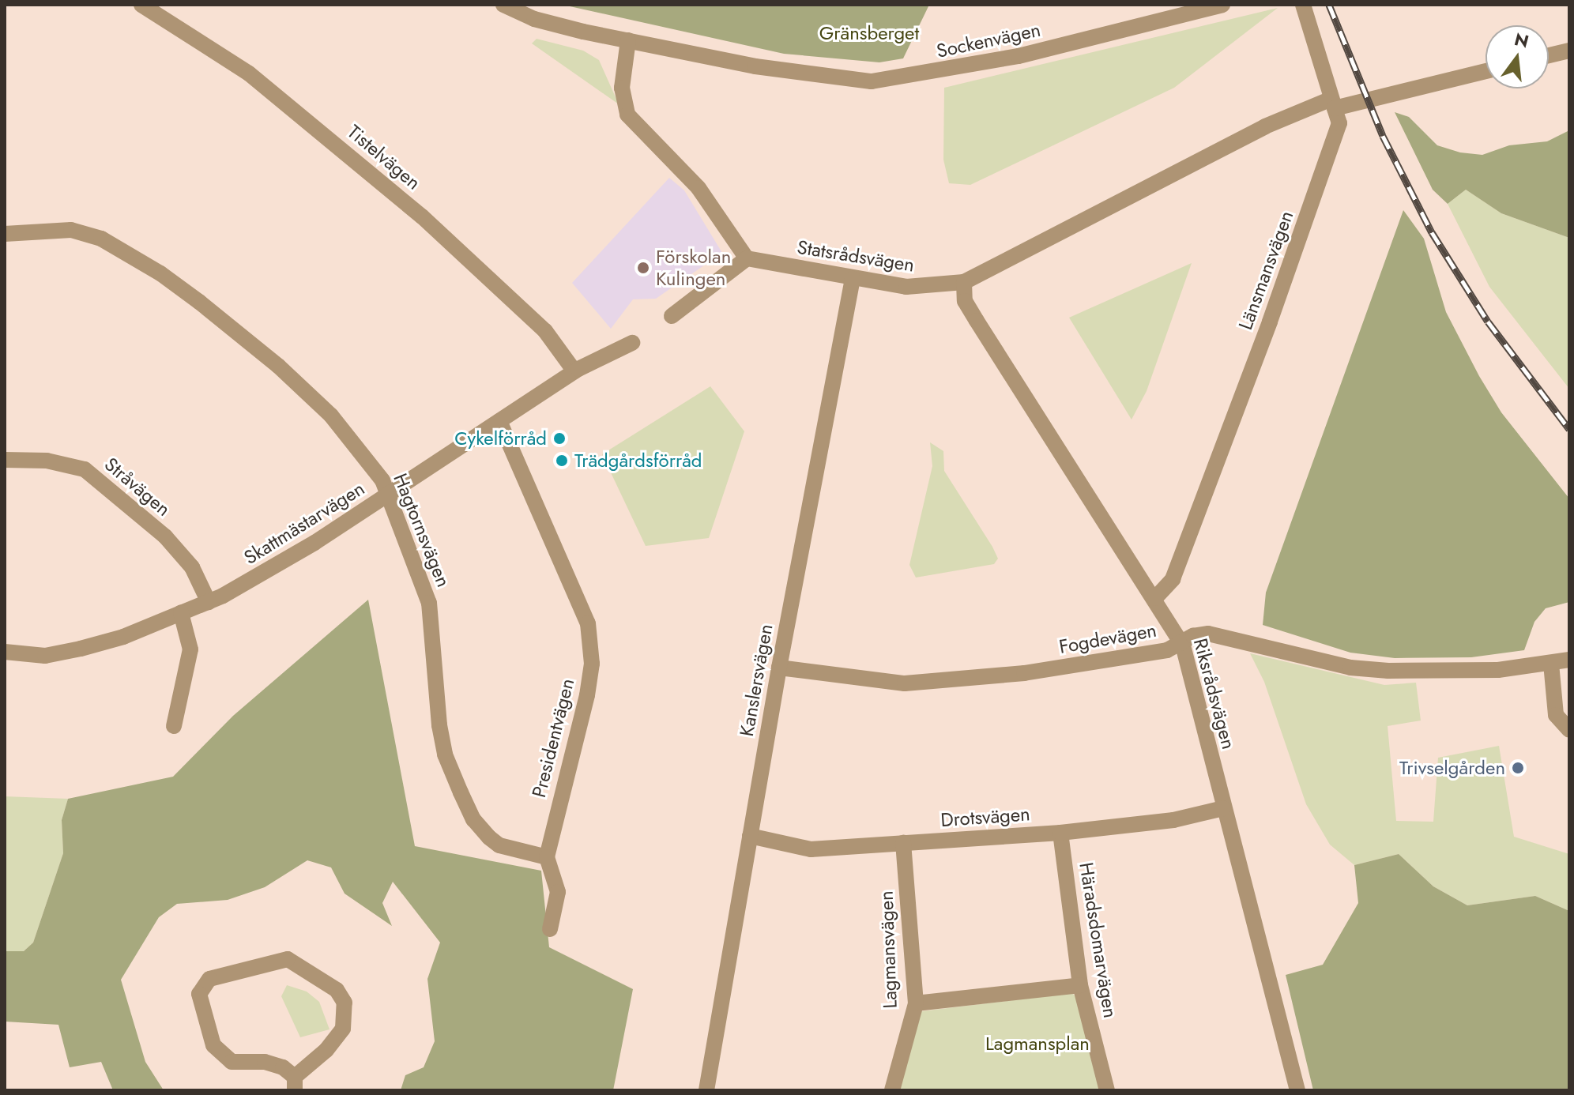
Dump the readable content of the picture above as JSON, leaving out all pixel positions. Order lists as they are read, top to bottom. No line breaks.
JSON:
{"streets":{"street":["Sockenvägen","Tistelvägen","Statsrådsvägen","Länsmansvägen","Stråvägen","Skattmästarvägen","Hagtornsvägen","Fogdevägen","Kanslersvägen","Riksrådsvägen","Presidentvägen","Drotsvägen","Häradsdomarvägen","Lagmansvägen"]},"crossings":[["Tistelvägen","Skattmästarvägen"],["Statsrådsvägen","Länsmansvägen"],["Statsrådsvägen","Kanslersvägen"],["Statsrådsvägen","Riksrådsvägen"],["Länsmansvägen","Riksrådsvägen"],["Stråvägen","Skattmästarvägen"],["Skattmästarvägen","Hagtornsvägen"],["Skattmästarvägen","Presidentvägen"],["Hagtornsvägen","Presidentvägen"],["Fogdevägen","Kanslersvägen"],["Fogdevägen","Riksrådsvägen"],["Kanslersvägen","Drotsvägen"],["Riksrådsvägen","Drotsvägen"],["Drotsvägen","Häradsdomarvägen"],["Drotsvägen","Lagmansvägen"]],"parks":["Gränsberget","Lagmansplan"],"places":["Förskolan Kulingen","Cykelförråd","Trädgårdsförråd","Trivselgården"],"north":"top"}
